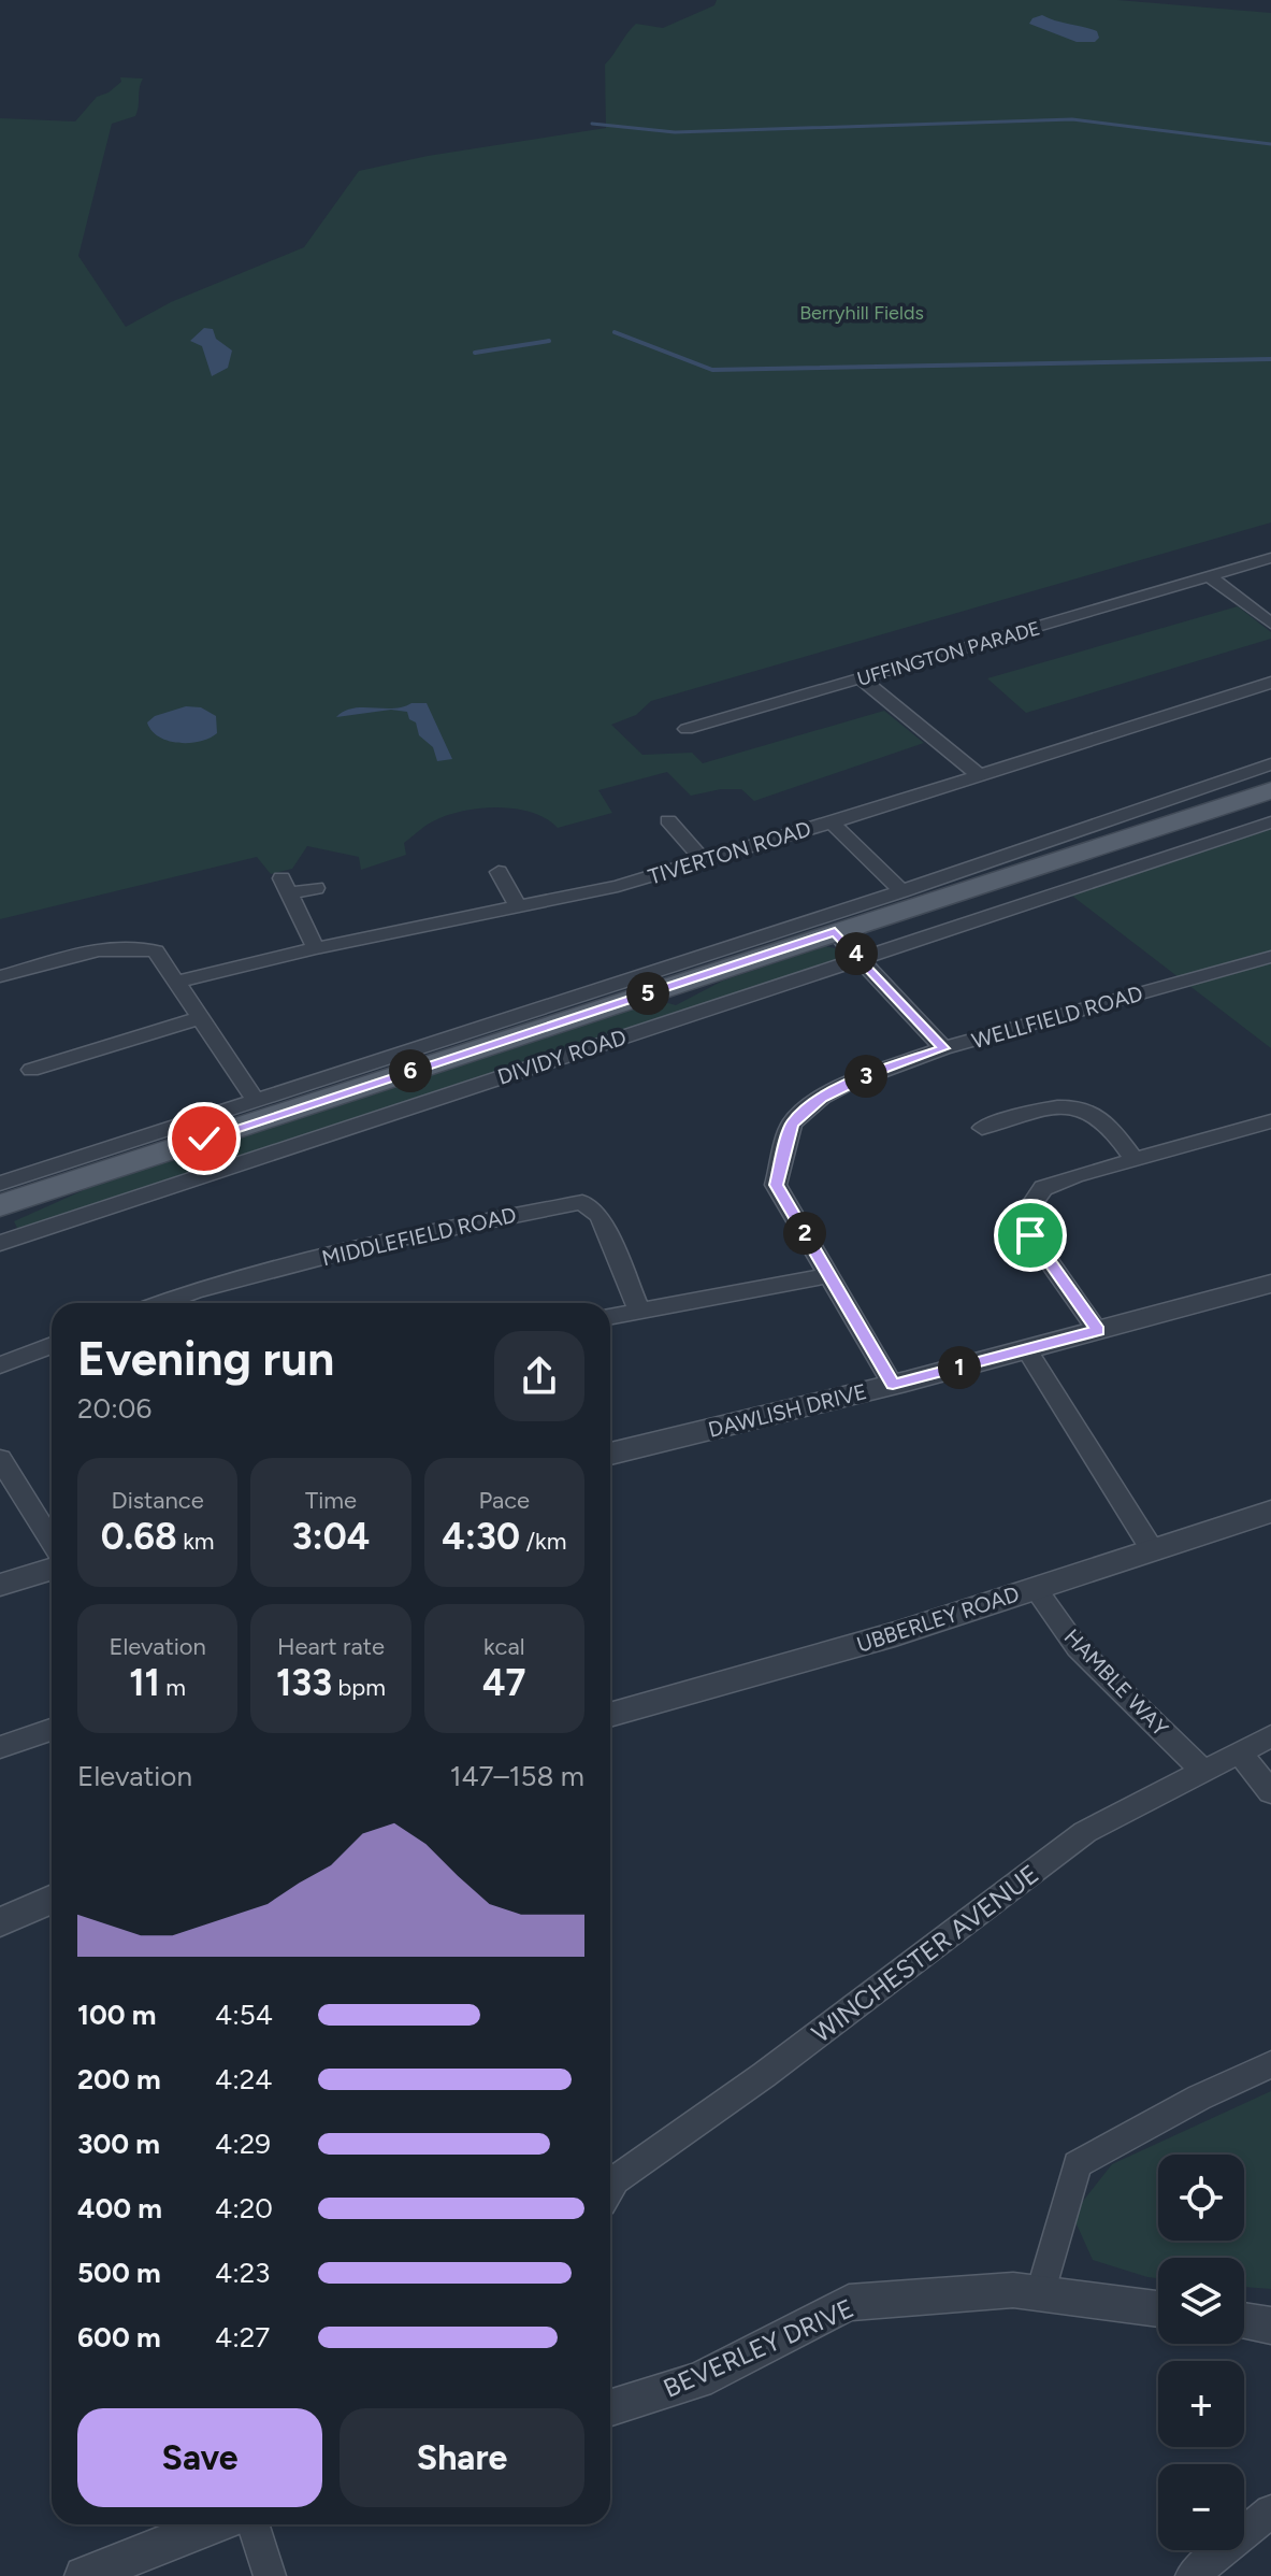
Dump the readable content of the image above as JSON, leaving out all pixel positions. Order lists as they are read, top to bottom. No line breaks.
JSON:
{"streets":{"main road":["DIVIDY ROAD"],"street":["UFFINGTON PARADE","TIVERTON ROAD","WELLFIELD ROAD","MIDDLEFIELD ROAD","DAWLISH DRIVE","UBBERLEY ROAD","HAMBLE WAY","WINCHESTER AVENUE","BEVERLEY DRIVE"]},"crossings":[["WELLFIELD ROAD","DAWLISH DRIVE"],["UBBERLEY ROAD","HAMBLE WAY"],["HAMBLE WAY","WINCHESTER AVENUE"]],"parks":["Berryhill Fields"],"page":{"pins":["4","5","6","3","2","1"],"heading":["Evening run","20:06"],"stats":[["Distance","0.68 km"],["Time","3:04"],["Pace","4:30 /km"],["Elevation","11 m"],["Heart rate","133 bpm"],["kcal","47"]],"chart":["Elevation","147–158 m"],"list":[{"name":"100 m","note":"4:54"},{"name":"200 m","note":"4:24"},{"name":"300 m","note":"4:29"},{"name":"400 m","note":"4:20"},{"name":"500 m","note":"4:23"},{"name":"600 m","note":"4:27"}],"map_buttons":["+","−"],"buttons":["Save","Share"]}}
